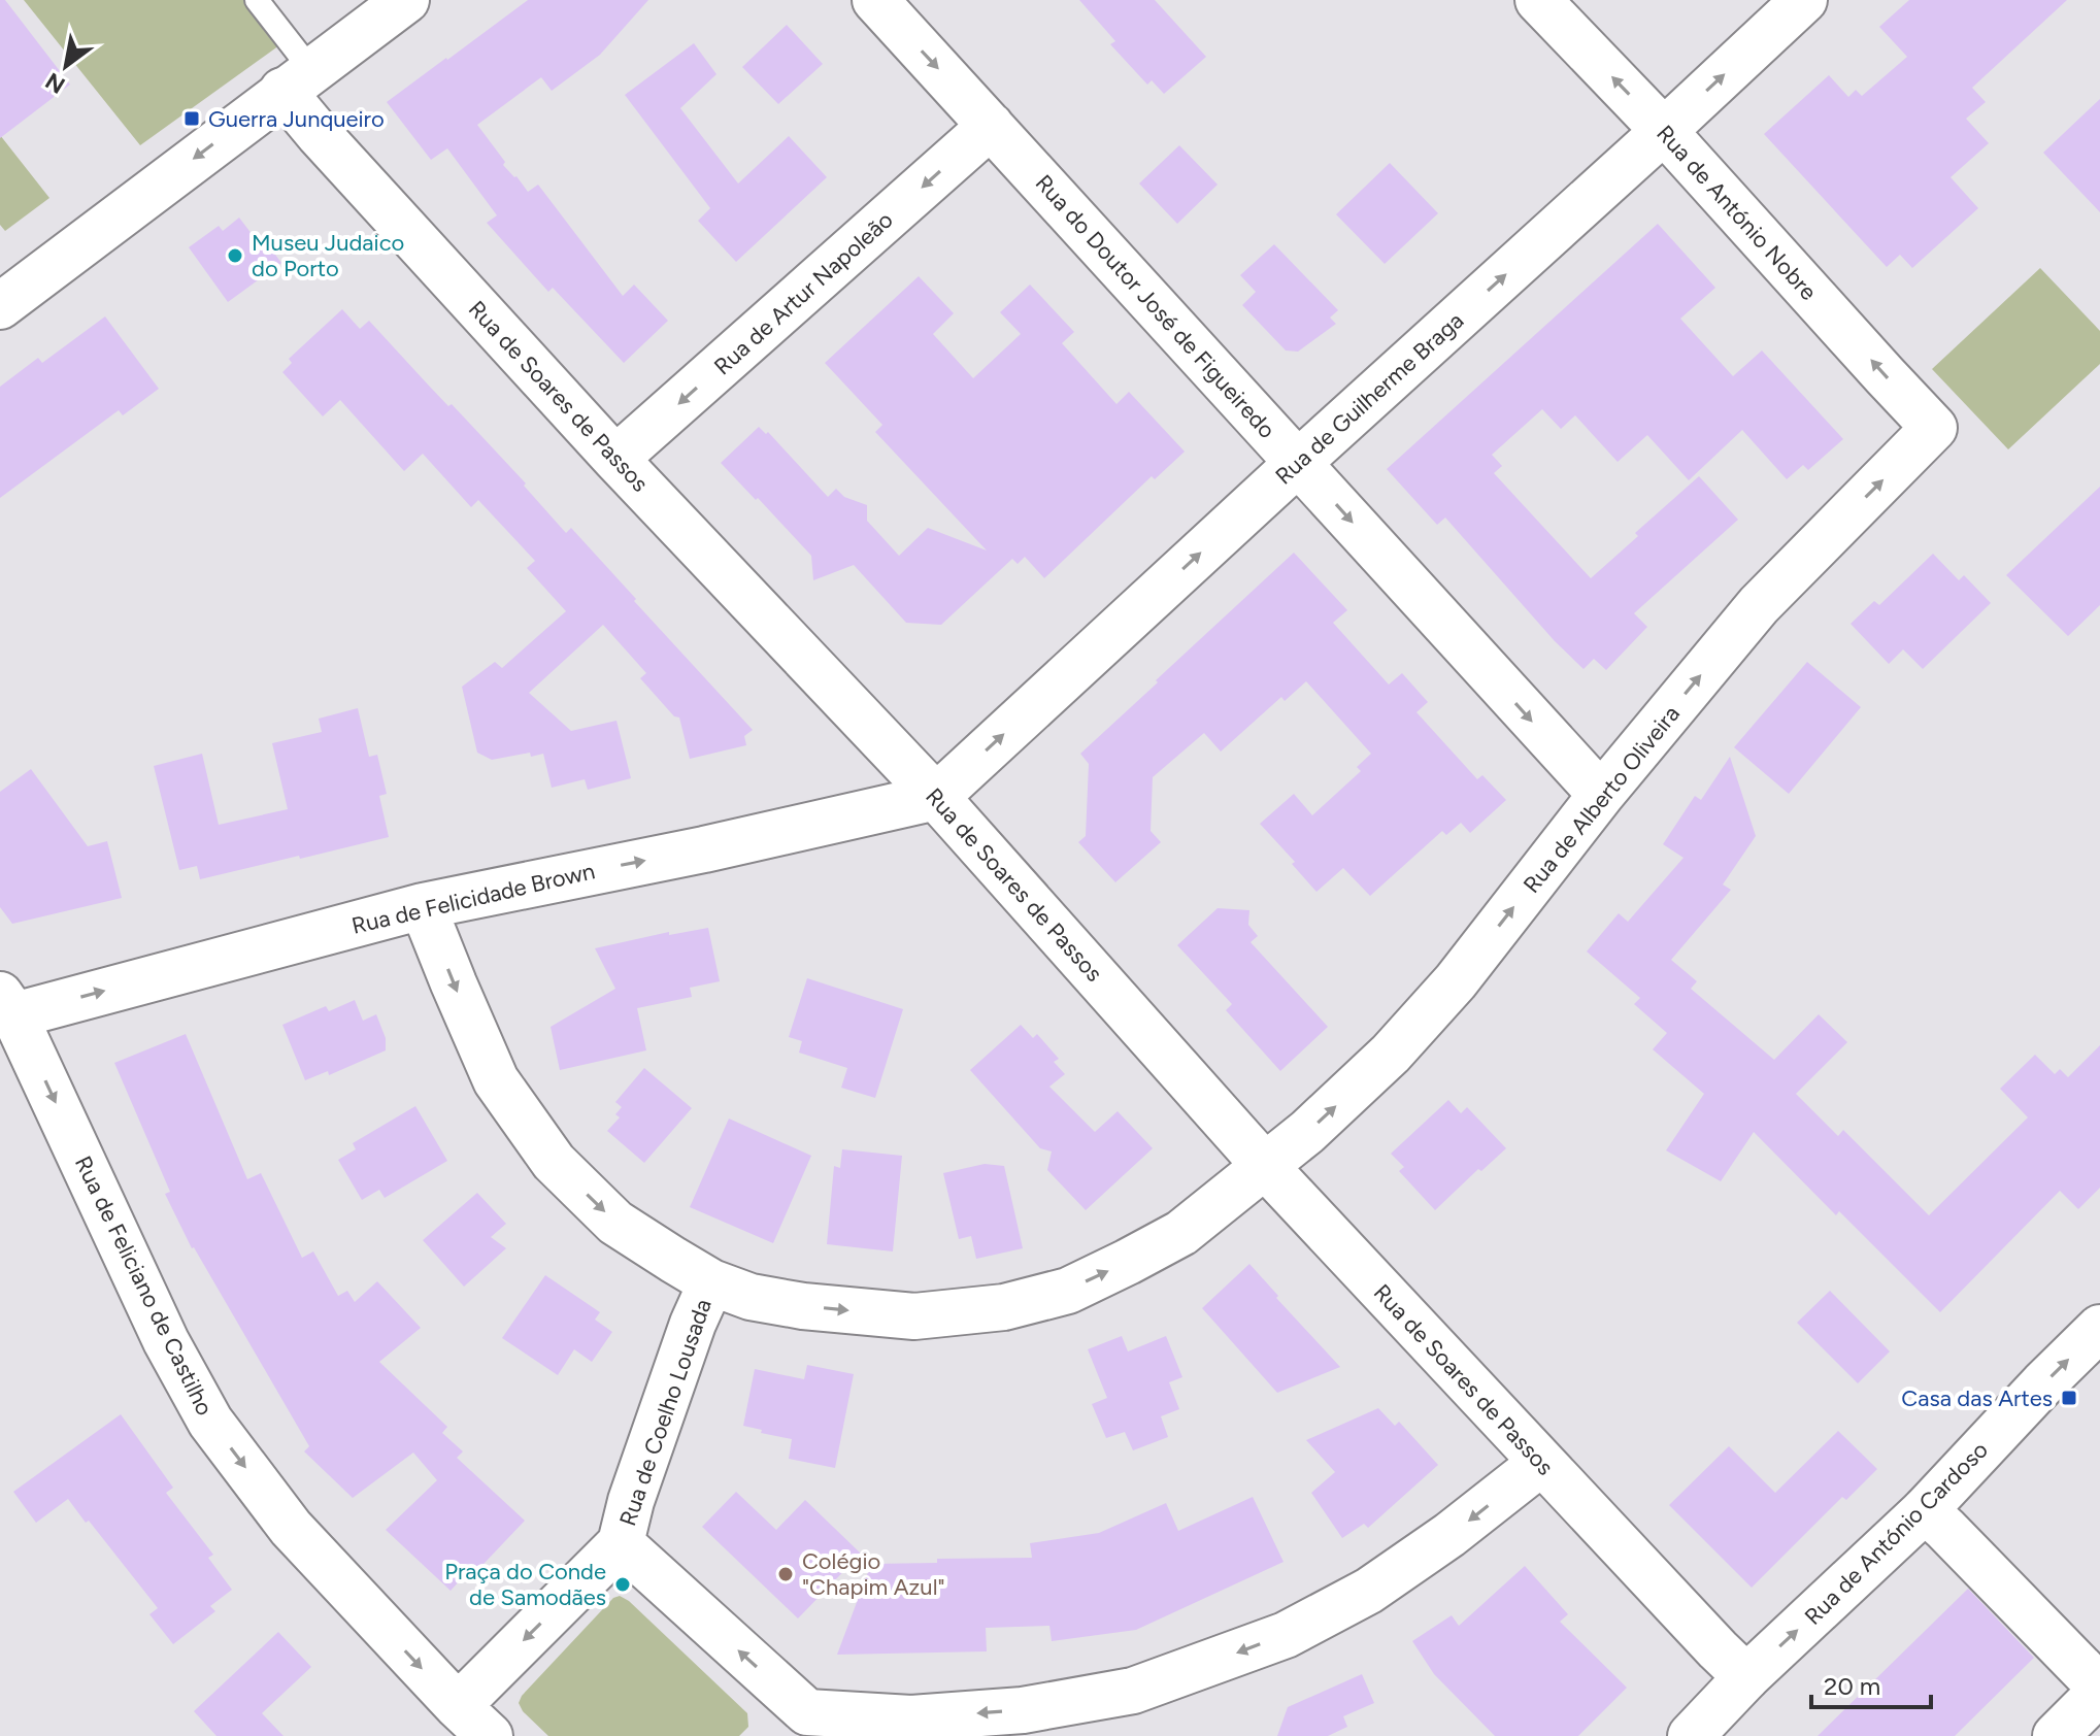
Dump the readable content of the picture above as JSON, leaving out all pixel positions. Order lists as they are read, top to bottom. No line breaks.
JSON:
{"streets":{"street":["Rua de António Nobre","Rua de Artur Napoleão","Rua do Doutor José de Figueiredo","Rua de Soares de Passos","Rua de Guilherme Braga","Rua de Alberto Oliveira","Rua de Felicidade Brown","Rua de Feliciano de Castilho","Rua de Coelho Lousada","Rua de António Cardoso"]},"crossings":[["Rua de António Nobre","Rua de Guilherme Braga"],["Rua de António Nobre","Rua de Alberto Oliveira"],["Rua de Artur Napoleão","Rua do Doutor José de Figueiredo"],["Rua de Artur Napoleão","Rua de Soares de Passos"],["Rua do Doutor José de Figueiredo","Rua de Guilherme Braga"],["Rua do Doutor José de Figueiredo","Rua de Alberto Oliveira"],["Rua de Soares de Passos","Rua de Guilherme Braga"],["Rua de Soares de Passos","Rua de Alberto Oliveira"],["Rua de Soares de Passos","Rua de Felicidade Brown"],["Rua de Soares de Passos","Rua de António Cardoso"],["Rua de Guilherme Braga","Rua de Felicidade Brown"],["Rua de Alberto Oliveira","Rua de Felicidade Brown"],["Rua de Alberto Oliveira","Rua de Coelho Lousada"],["Rua de Felicidade Brown","Rua de Feliciano de Castilho"]],"one_way":["Rua de António Nobre","Rua de Artur Napoleão","Rua do Doutor José de Figueiredo","Rua de Guilherme Braga","Rua de Felicidade Brown","Rua de Feliciano de Castilho","Rua de António Cardoso"],"places":{"transit":["Guerra Junqueiro","Casa das Artes"],"other":["Museu Judaico do Porto","Colégio \"Chapim Azul\"","Praça do Conde de Samodães"]},"scale_bar":"20 m","north":"bottom left"}
